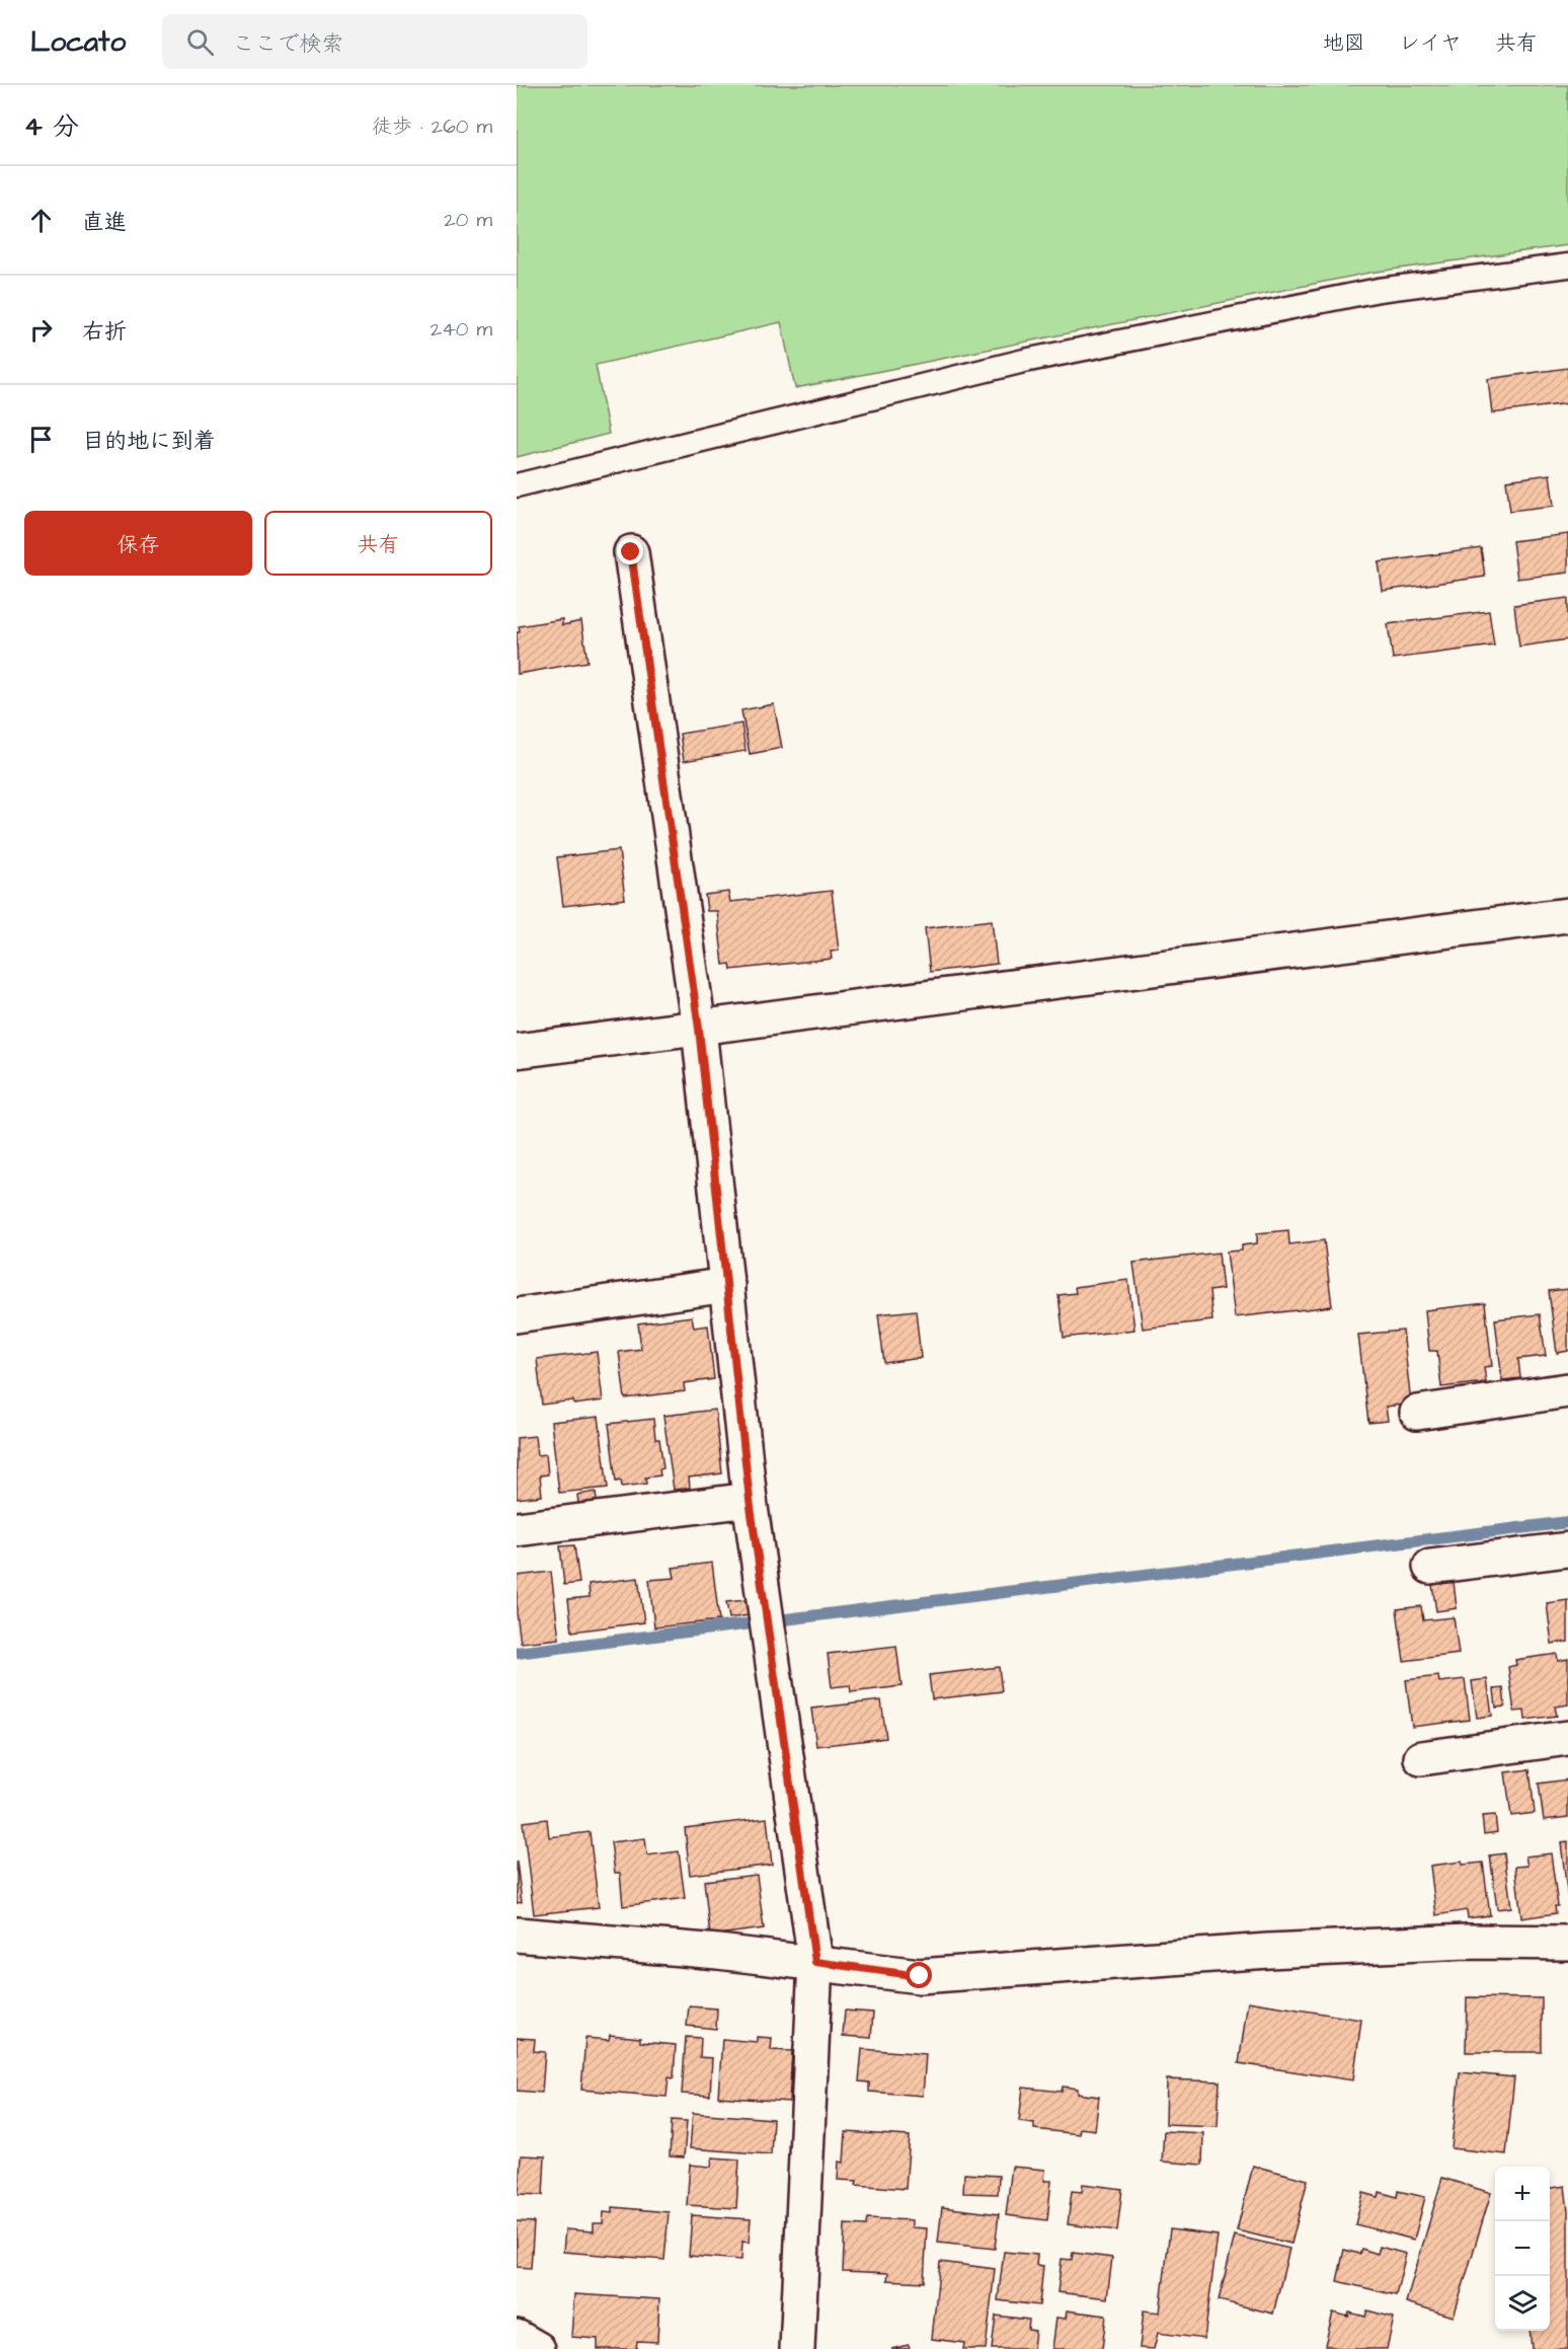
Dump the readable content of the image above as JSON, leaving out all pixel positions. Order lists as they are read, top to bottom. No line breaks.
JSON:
{"page":{"header":"Locato","search":"ここで検索","nav":["地図","レイヤ","共有"],"heading":["4 分","徒歩 · 260 m"],"list":[["直進","20 m"],["右折","240 m"],"目的地に到着"],"buttons":["保存","共有"],"map_buttons":["+","−"]}}
